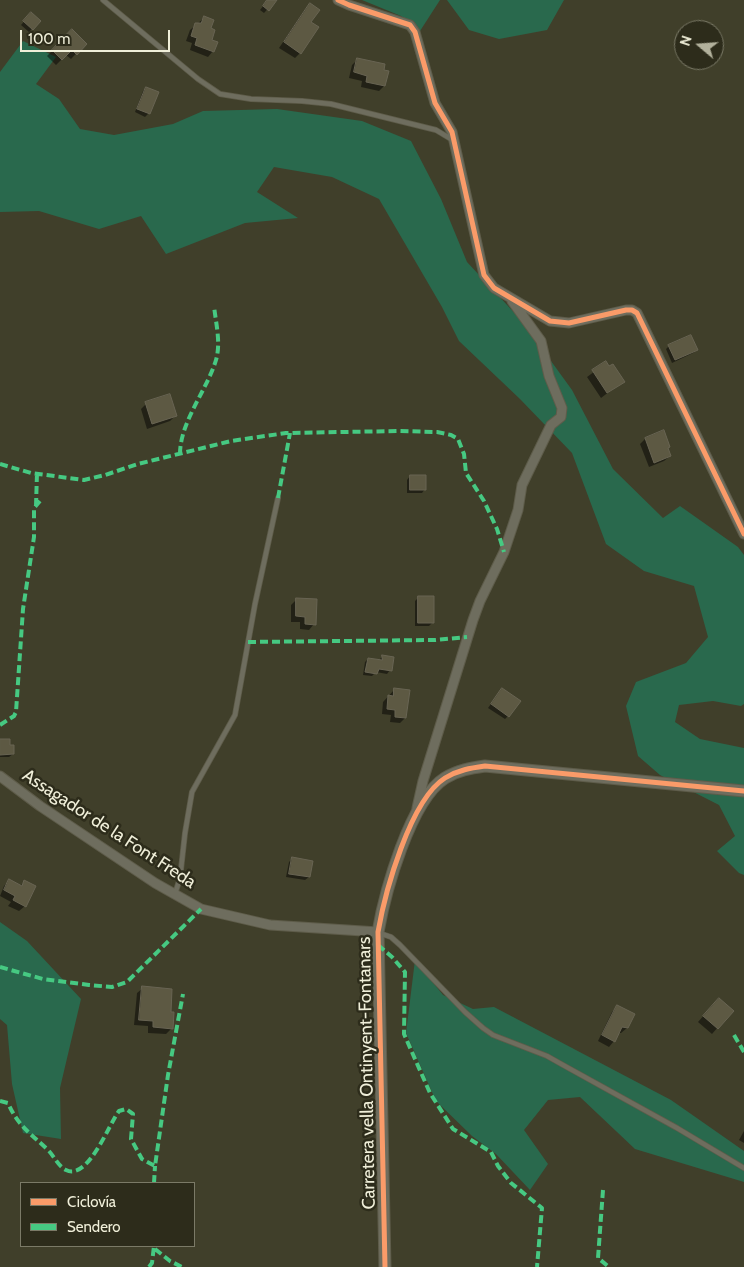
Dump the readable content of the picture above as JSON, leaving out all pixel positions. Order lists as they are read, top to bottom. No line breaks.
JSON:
{"streets":{"street":["Assagador de la Font Freda","Carretera vella Ontinyent-Fontanars"]},"crossings":[["Assagador de la Font Freda","Carretera vella Ontinyent-Fontanars"]],"legend":["Ciclovía","Sendero"],"scale_bar":"100 m","north":"left"}
